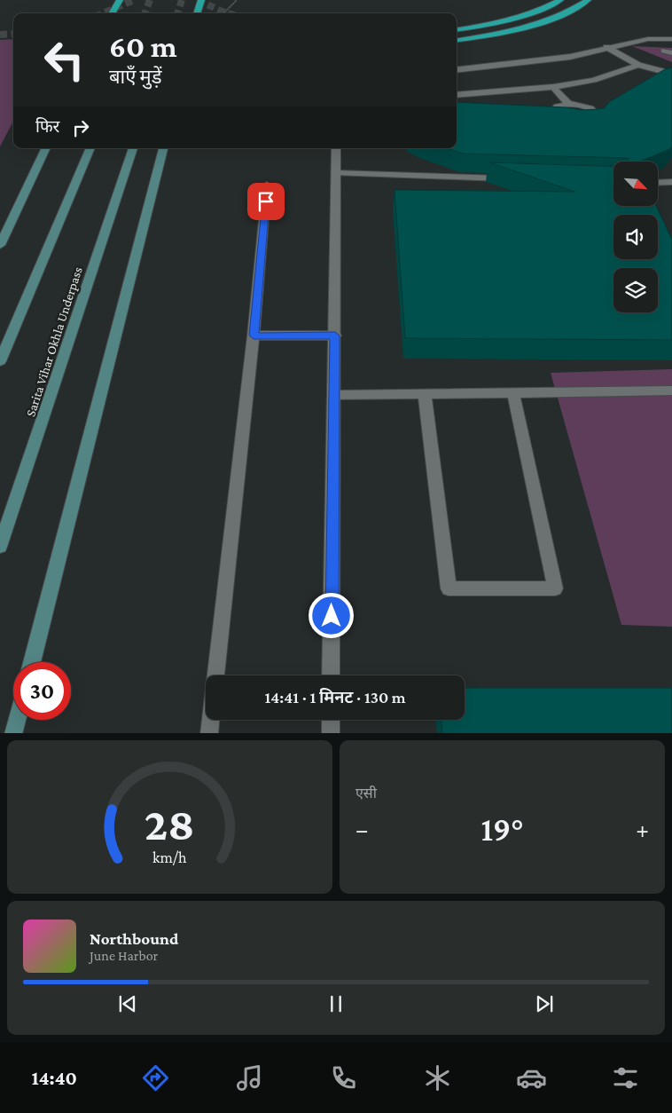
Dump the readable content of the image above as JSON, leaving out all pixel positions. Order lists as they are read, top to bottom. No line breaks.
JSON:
{"streets":{"main road":["Sarita Vihar Okhla Underpass"]},"north":"bottom right","page":{"turn":["60 m","बाएँ मुड़ें"],"then":"फिर","limit":"30","trip":"14:41 · 1 मिनट · 130 m","tile":"एसी","heat":["−","19°","+"],"song":["Northbound","June Harbor"],"tabs":"14:40","gauge":["28","km/h"]}}
